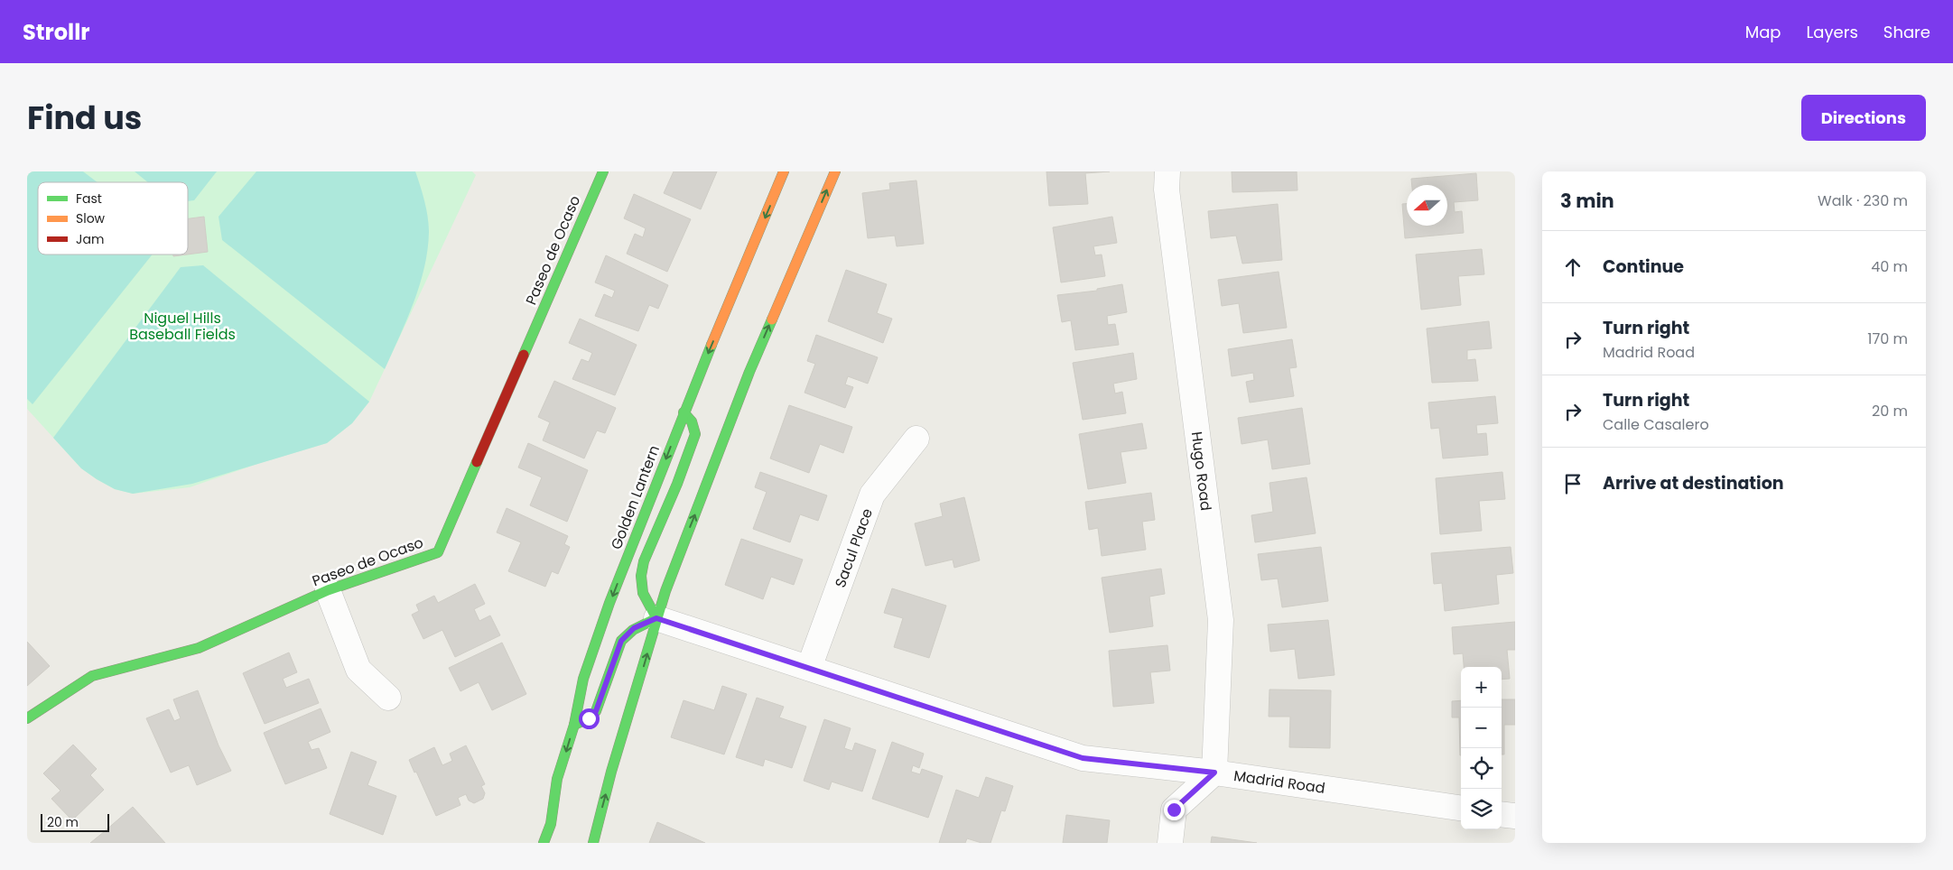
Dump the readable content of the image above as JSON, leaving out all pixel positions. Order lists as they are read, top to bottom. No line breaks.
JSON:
{"streets":{"main road":["Paseo de Ocaso","Golden Lantern"],"street":["Hugo Road","Sacul Place","Madrid Road"]},"crossings":[["Hugo Road","Madrid Road"],["Sacul Place","Madrid Road"]],"parks":["Niguel Hills Baseball Fields"],"legend":["Fast","Slow","Jam"],"scale_bar":"20 m","north":"left","page":{"header":"Strollr","nav":["Map","Layers","Share"],"title":"Find us","buttons":"Directions","heading":["3 min","Walk · 230 m"],"list":[["Continue","40 m"],["Turn right","Madrid Road","170 m"],["Turn right","Calle Casalero","20 m"],"Arrive at destination"],"map_buttons":["+","−"],"scale":"20 m"}}
